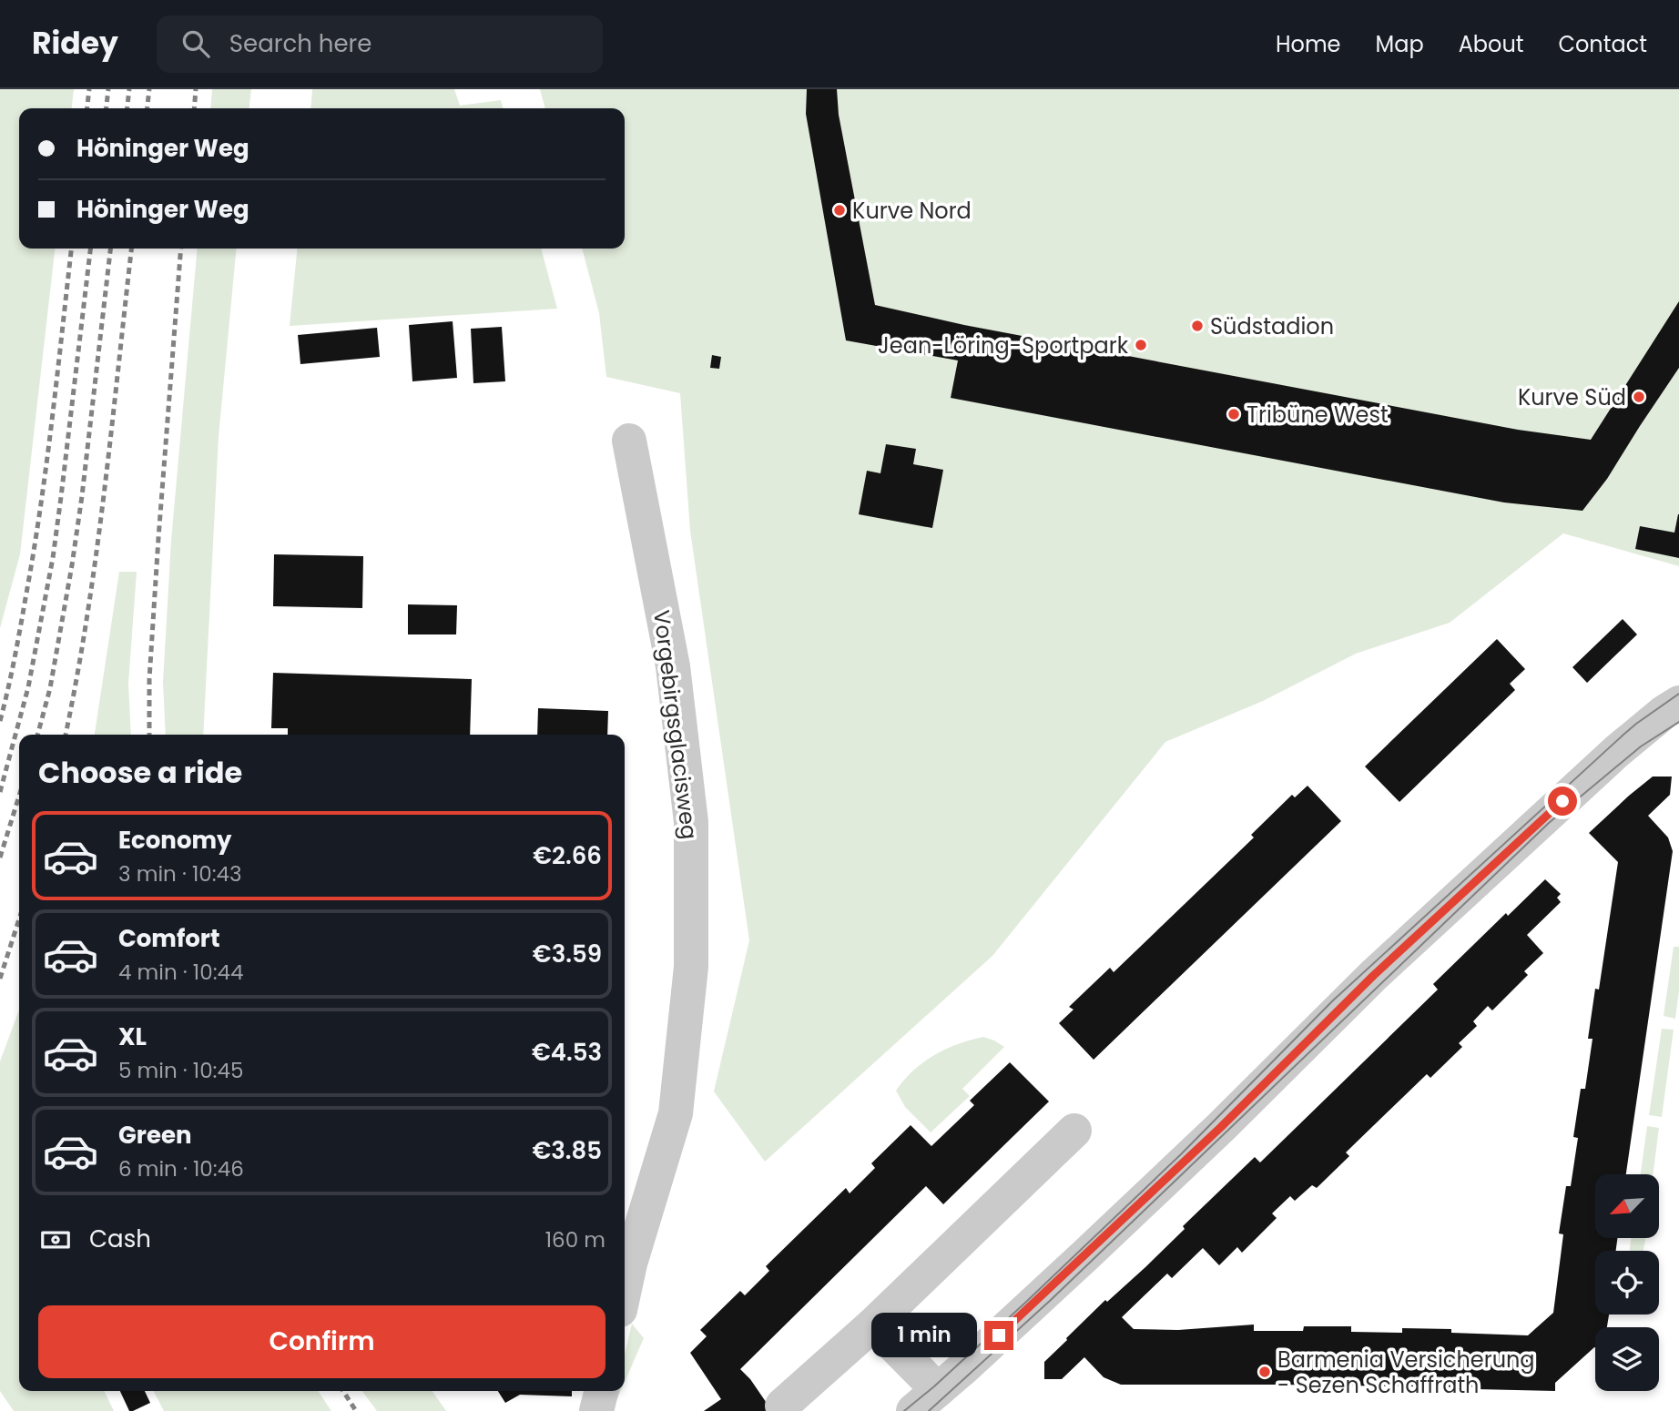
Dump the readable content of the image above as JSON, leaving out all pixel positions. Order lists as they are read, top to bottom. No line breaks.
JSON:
{"streets":{"street":["Vorgebirgsglacisweg"]},"places":["Kurve Nord","Südstadion","Jean-Löring-Sportpark","Kurve Süd","Tribüne West","Barmenia Versicherung - Sezen Schaffrath"],"north":"bottom left","page":{"header":"Ridey","search":"Search here","nav":["Home","Map","About","Contact"],"banner":["Höninger Weg","Höninger Weg"],"heading":"Choose a ride","list":[{"name":"Economy","note":"3 min · 10:43","value":"€2.66"},{"name":"Comfort","note":"4 min · 10:44","value":"€3.59"},{"name":"XL","note":"5 min · 10:45","value":"€4.53"},{"name":"Green","note":"6 min · 10:46","value":"€3.85"}],"pay":["Cash","160 m"],"buttons":"Confirm","bubble":"1 min"}}
